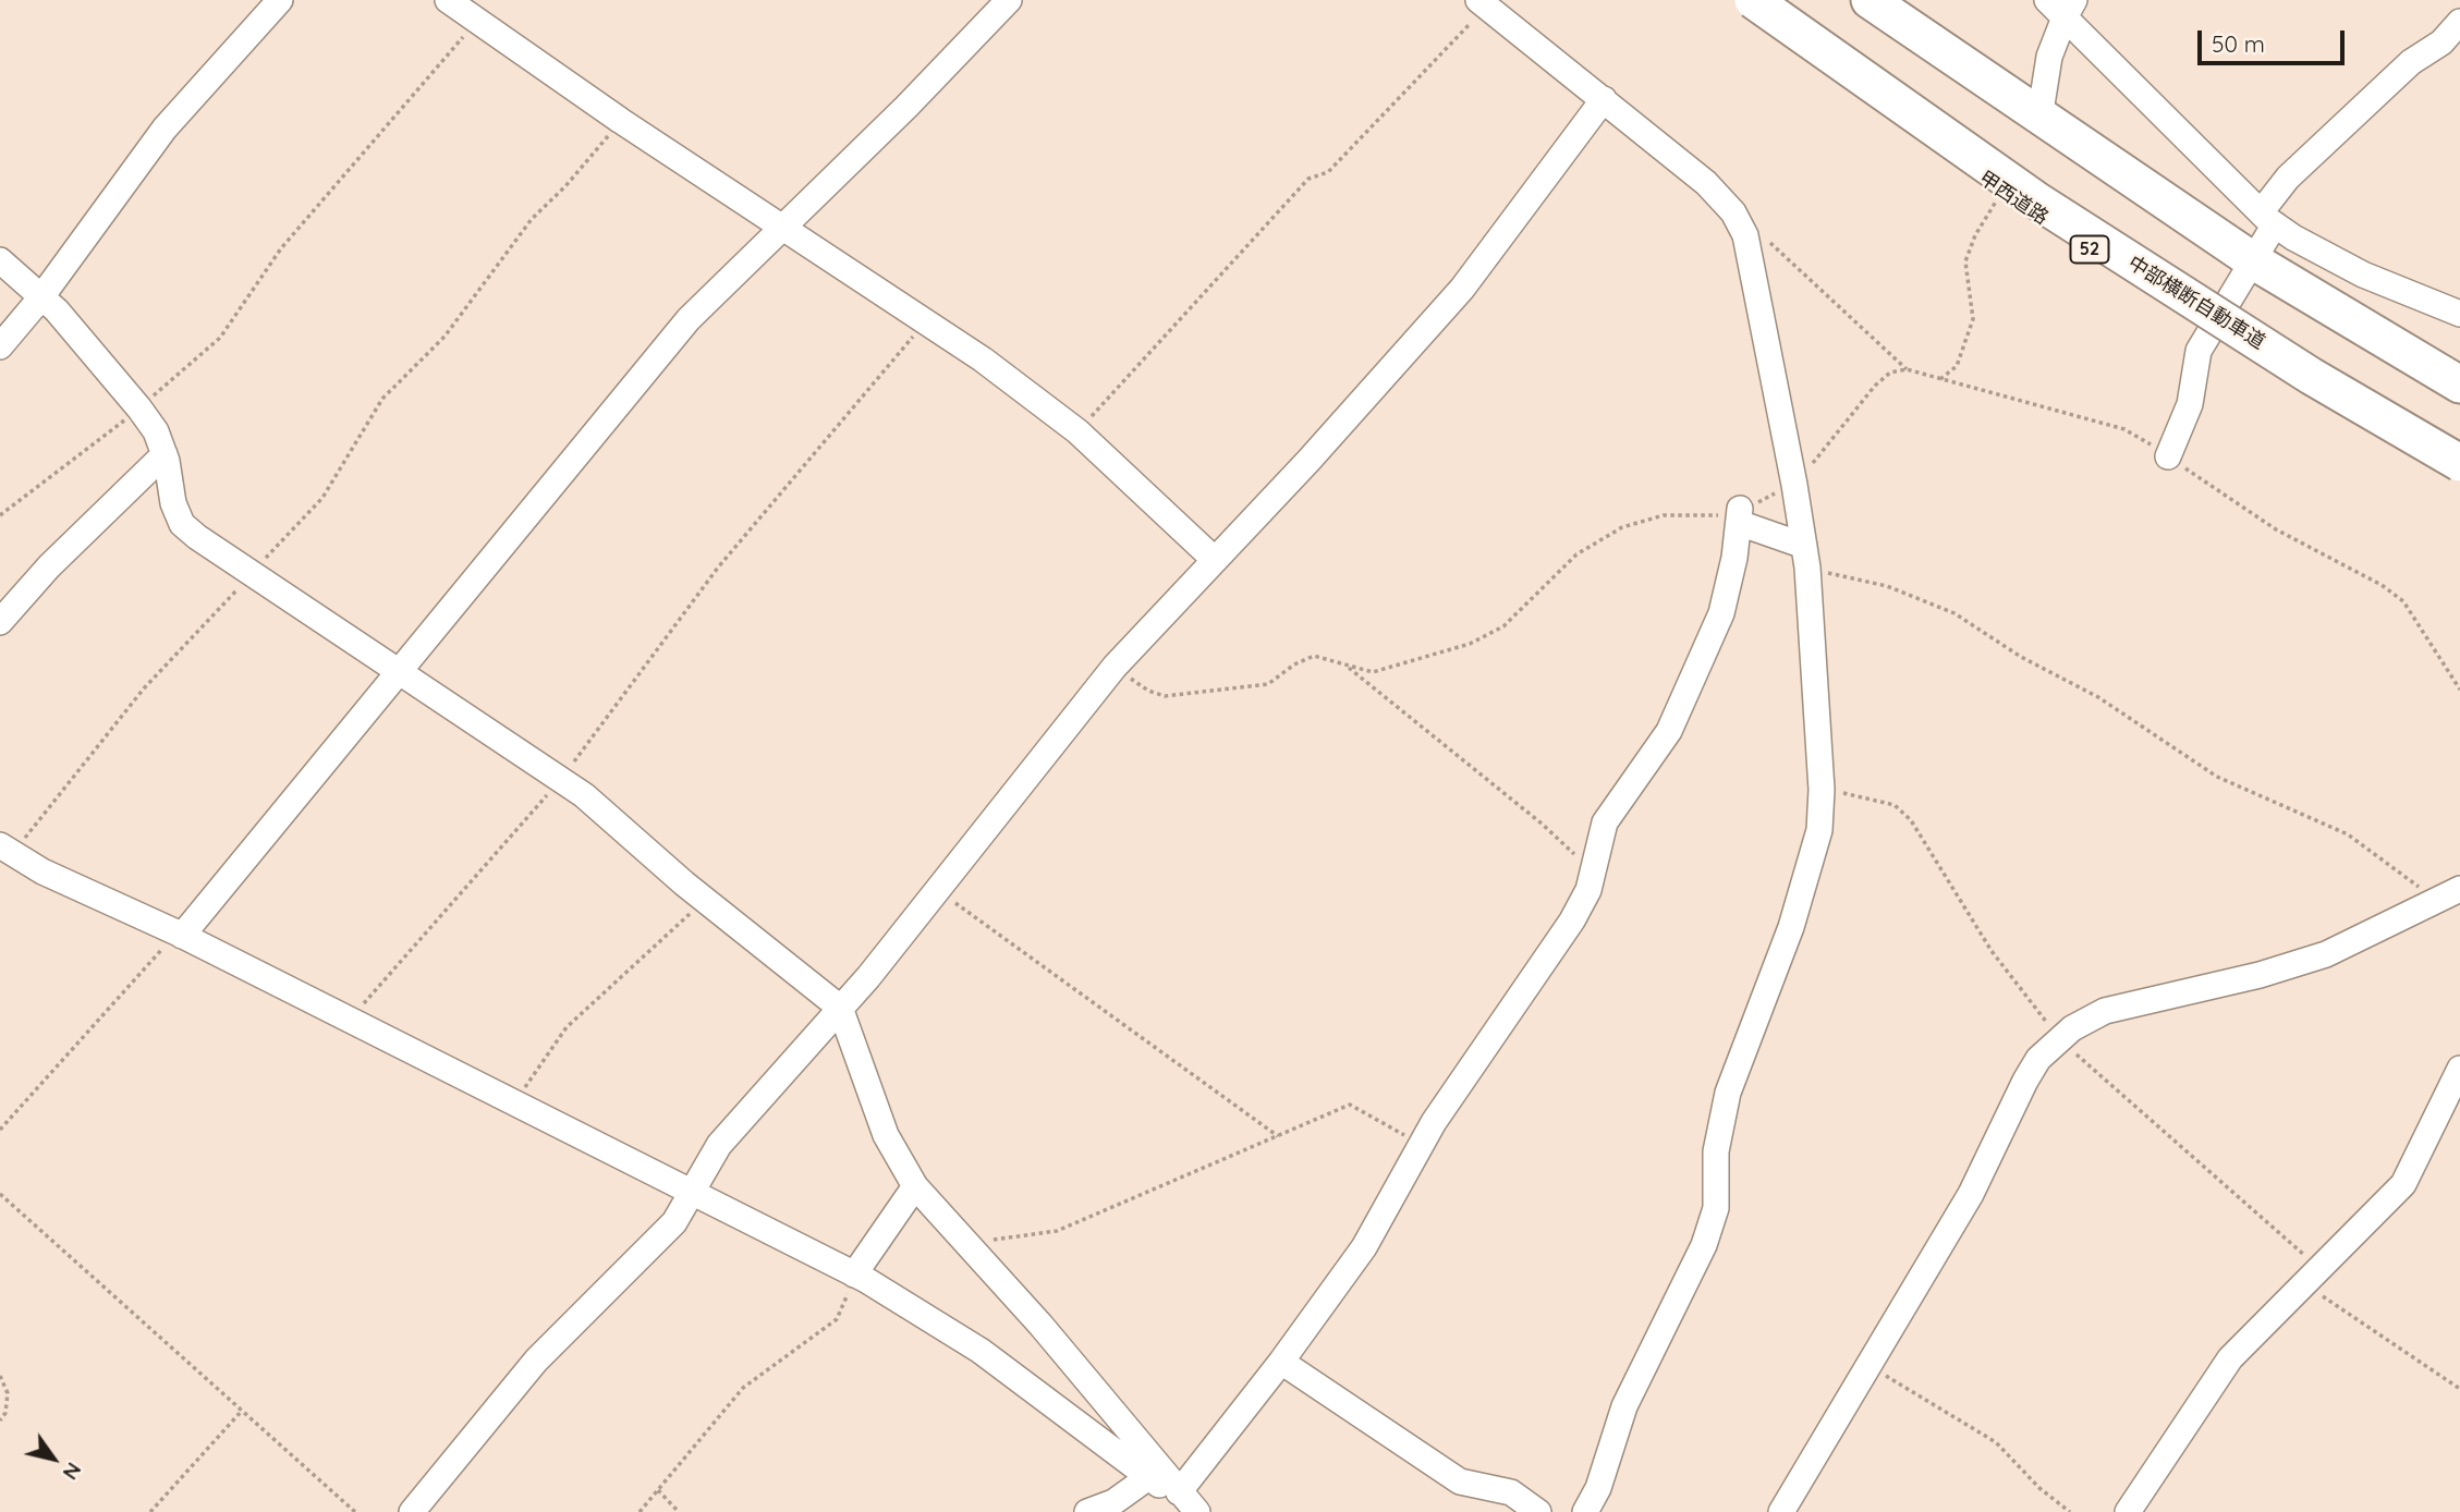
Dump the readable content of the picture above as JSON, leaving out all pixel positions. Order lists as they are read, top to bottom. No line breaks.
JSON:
{"streets":{"highway":["甲西道路","52","中部横断自動車道"]},"scale_bar":"50 m","north":"bottom right"}
